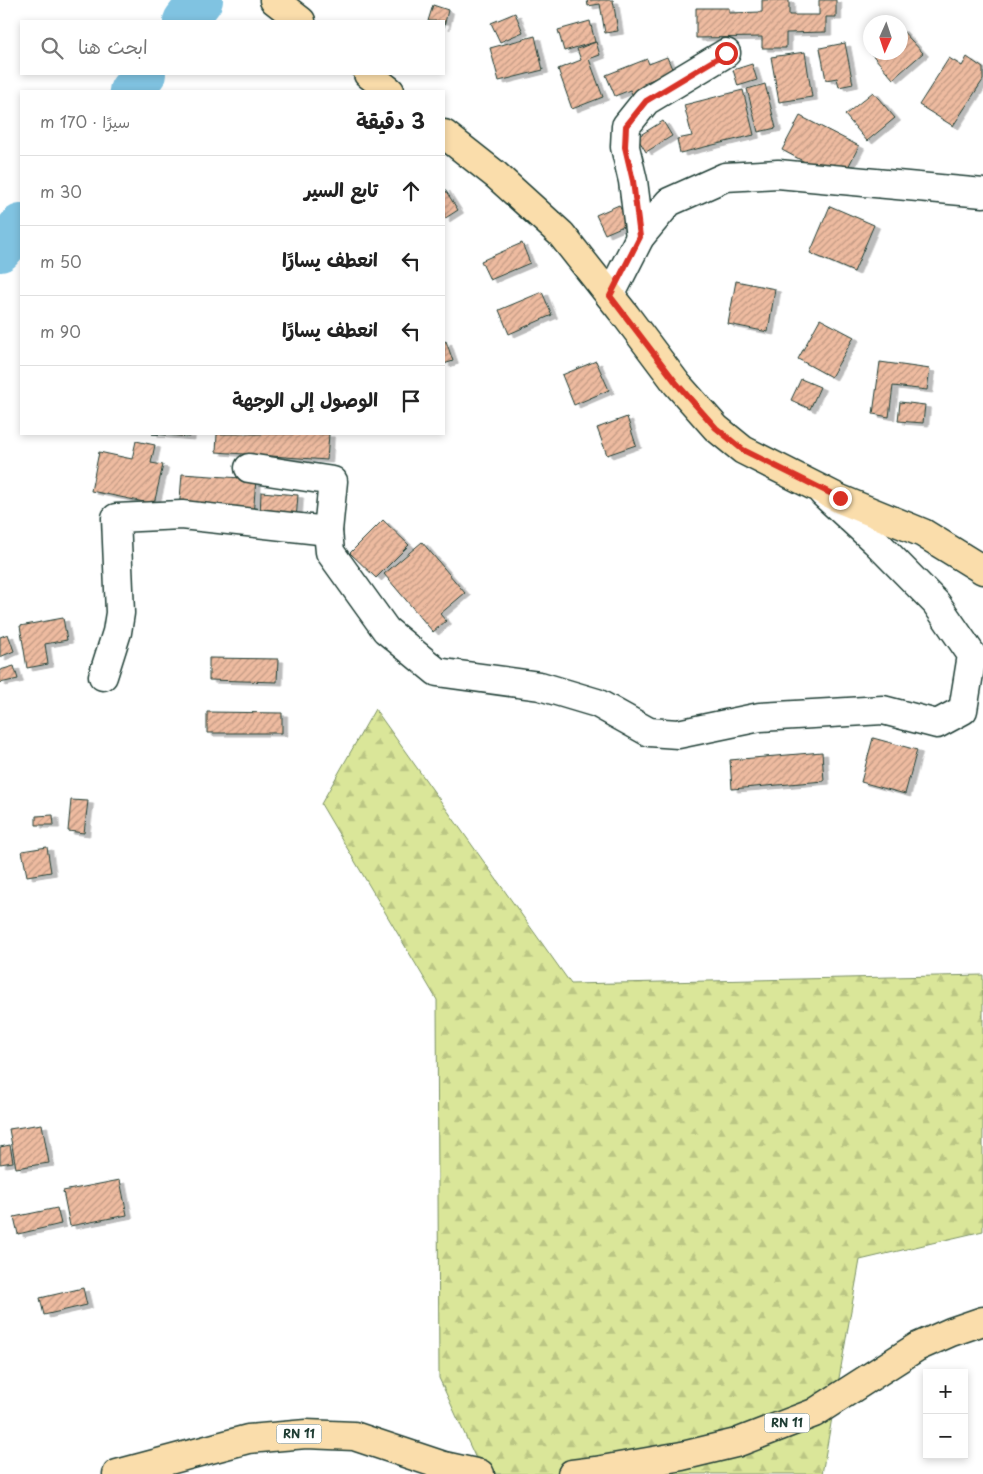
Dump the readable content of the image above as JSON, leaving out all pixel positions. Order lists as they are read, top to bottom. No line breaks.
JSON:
{"streets":{"main road":["RN 11"]},"north":"bottom","page":{"search":"ابحث هنا","heading":["3 دقيقة","سيرًا · 170 m"],"list":[["تابع السير","30 m"],["انعطف يسارًا","50 m"],["انعطف يسارًا","90 m"],"الوصول إلى الوجهة"],"map_buttons":["+","−"]}}
